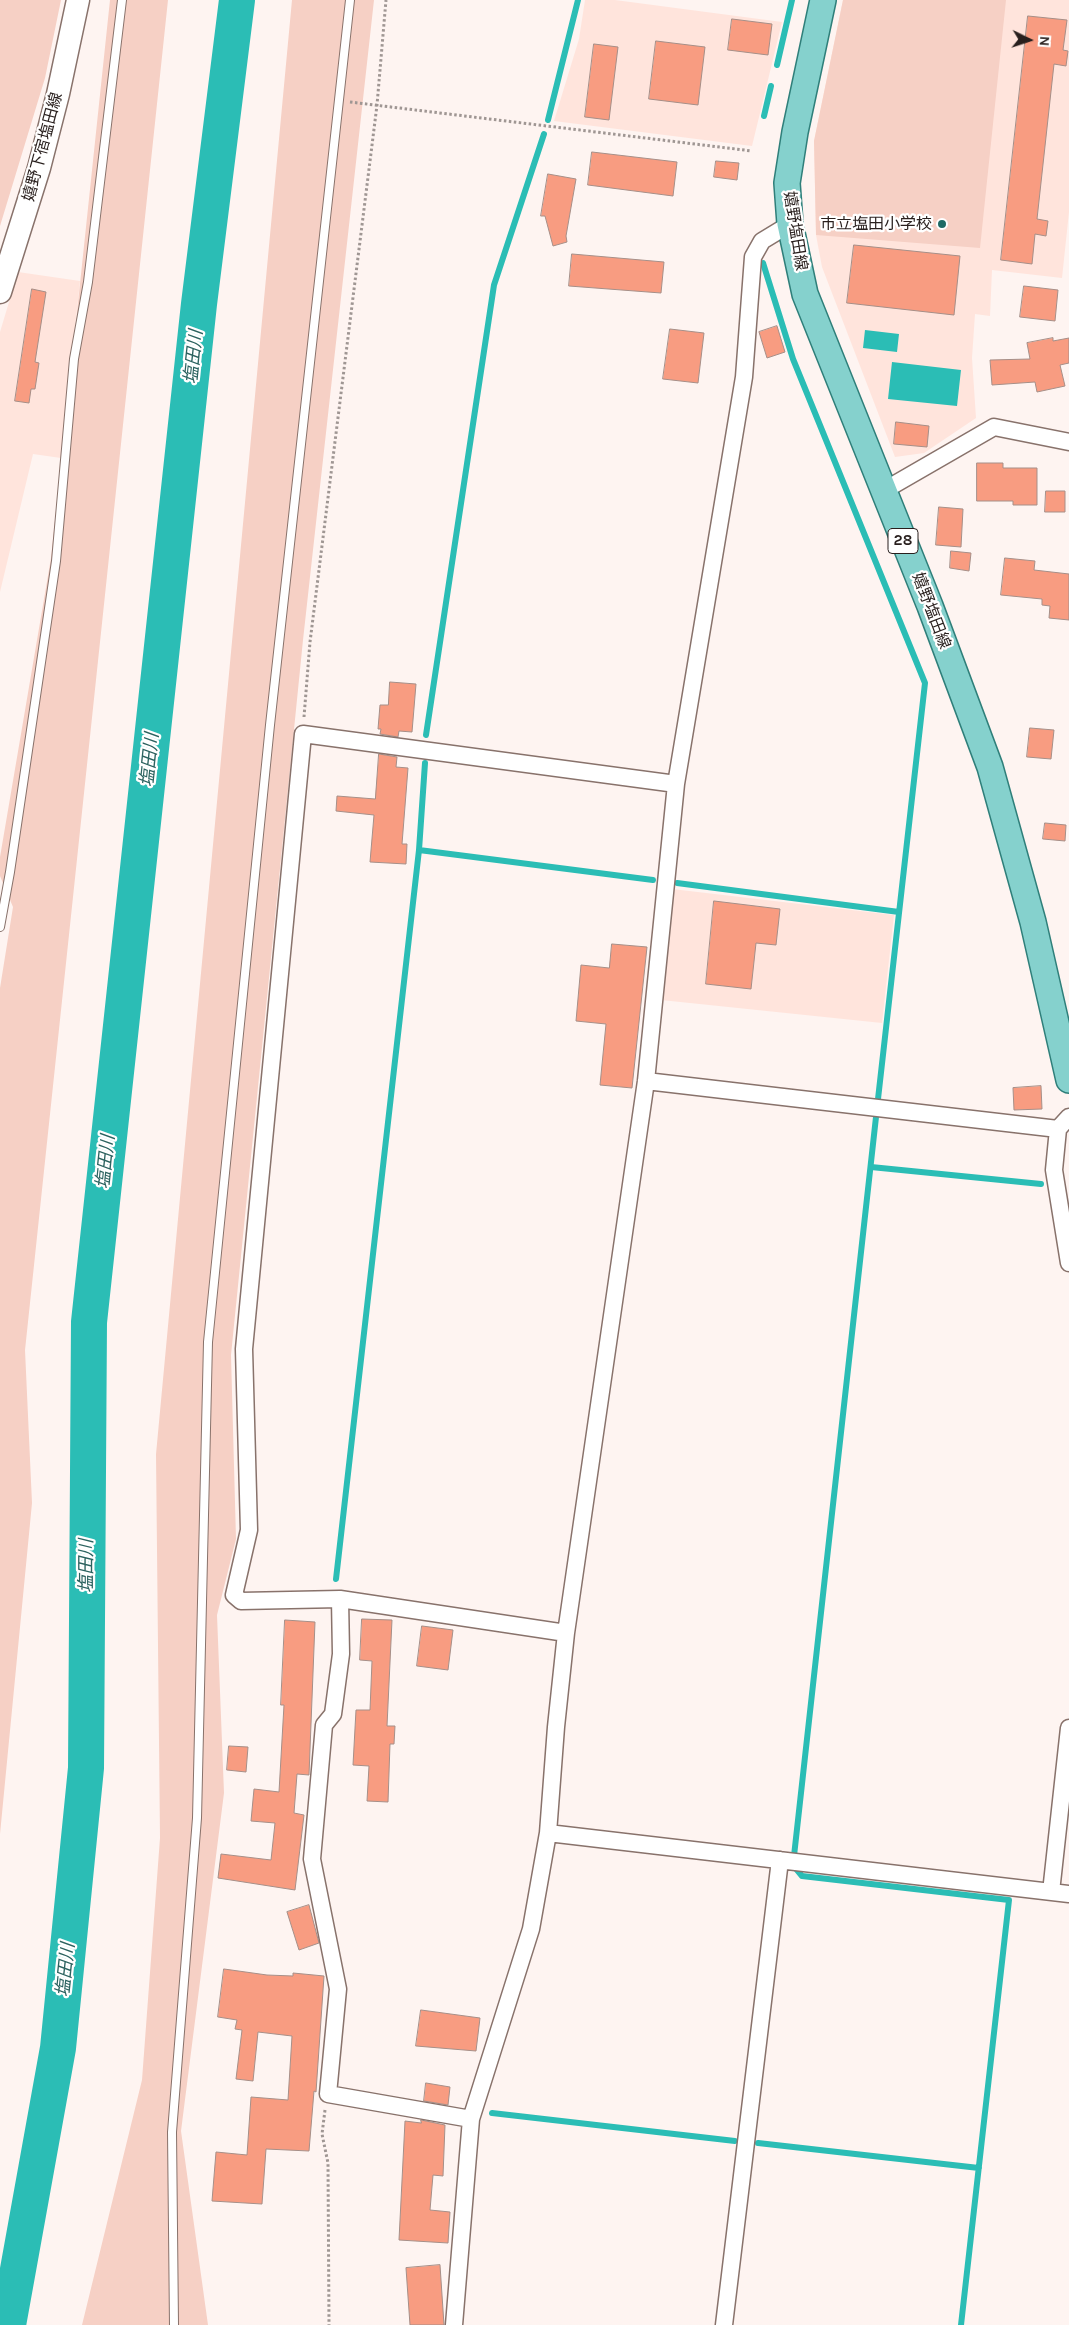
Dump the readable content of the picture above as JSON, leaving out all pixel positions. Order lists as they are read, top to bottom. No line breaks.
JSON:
{"streets":{"main road":["嬉野下宿塩田線","嬉野塩田線","28"]},"water":["塩田川"],"places":["市立塩田小学校"],"north":"right"}
